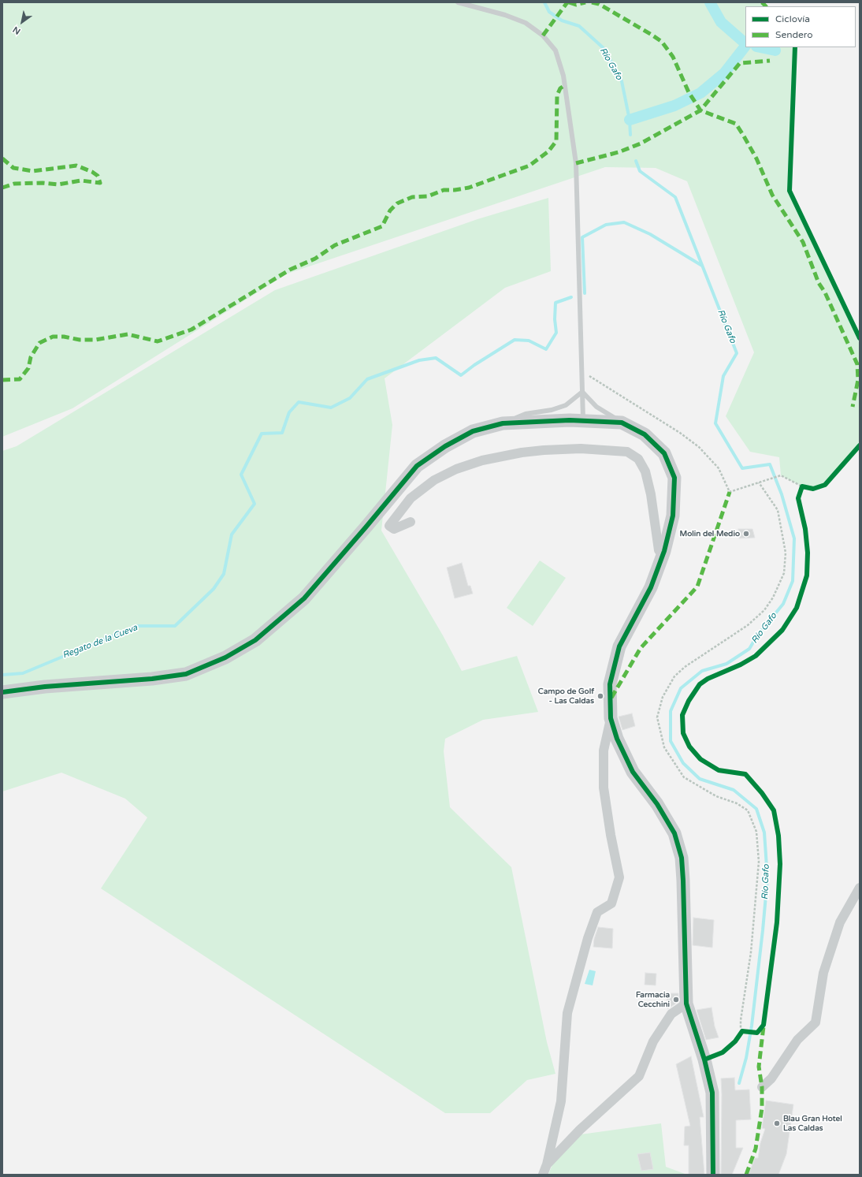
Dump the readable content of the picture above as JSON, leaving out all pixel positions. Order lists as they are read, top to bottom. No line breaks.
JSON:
{"water":["Río Gafo","Regato de la Cueva"],"places":["Molin del Medio","Campo de Golf - Las Caldas","Farmacia Cecchini","Blau Gran Hotel Las Caldas"],"legend":["Ciclovía","Sendero"],"north":"bottom left"}
